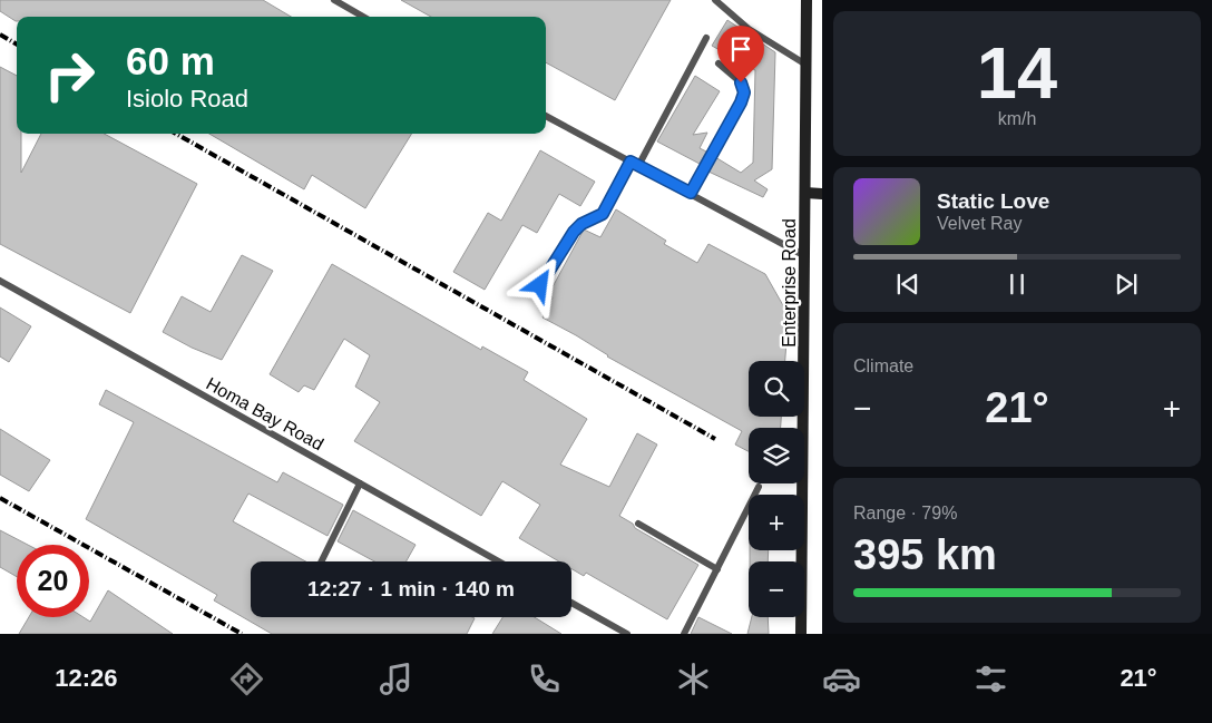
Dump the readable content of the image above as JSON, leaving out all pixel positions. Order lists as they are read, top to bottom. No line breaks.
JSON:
{"streets":{"main road":["Enterprise Road"],"lane":["Homa Bay Road"]},"page":{"tile":[["14","km/h"],"Climate",["Range · 79%","395 km"]],"turn":["60 m","Isiolo Road"],"song":["Static Love","Velvet Ray"],"map_buttons":["+","−"],"heat":["−","21°","+"],"limit":"20","trip":"12:27 · 1 min · 140 m","tabs":["12:26","21°"]}}
